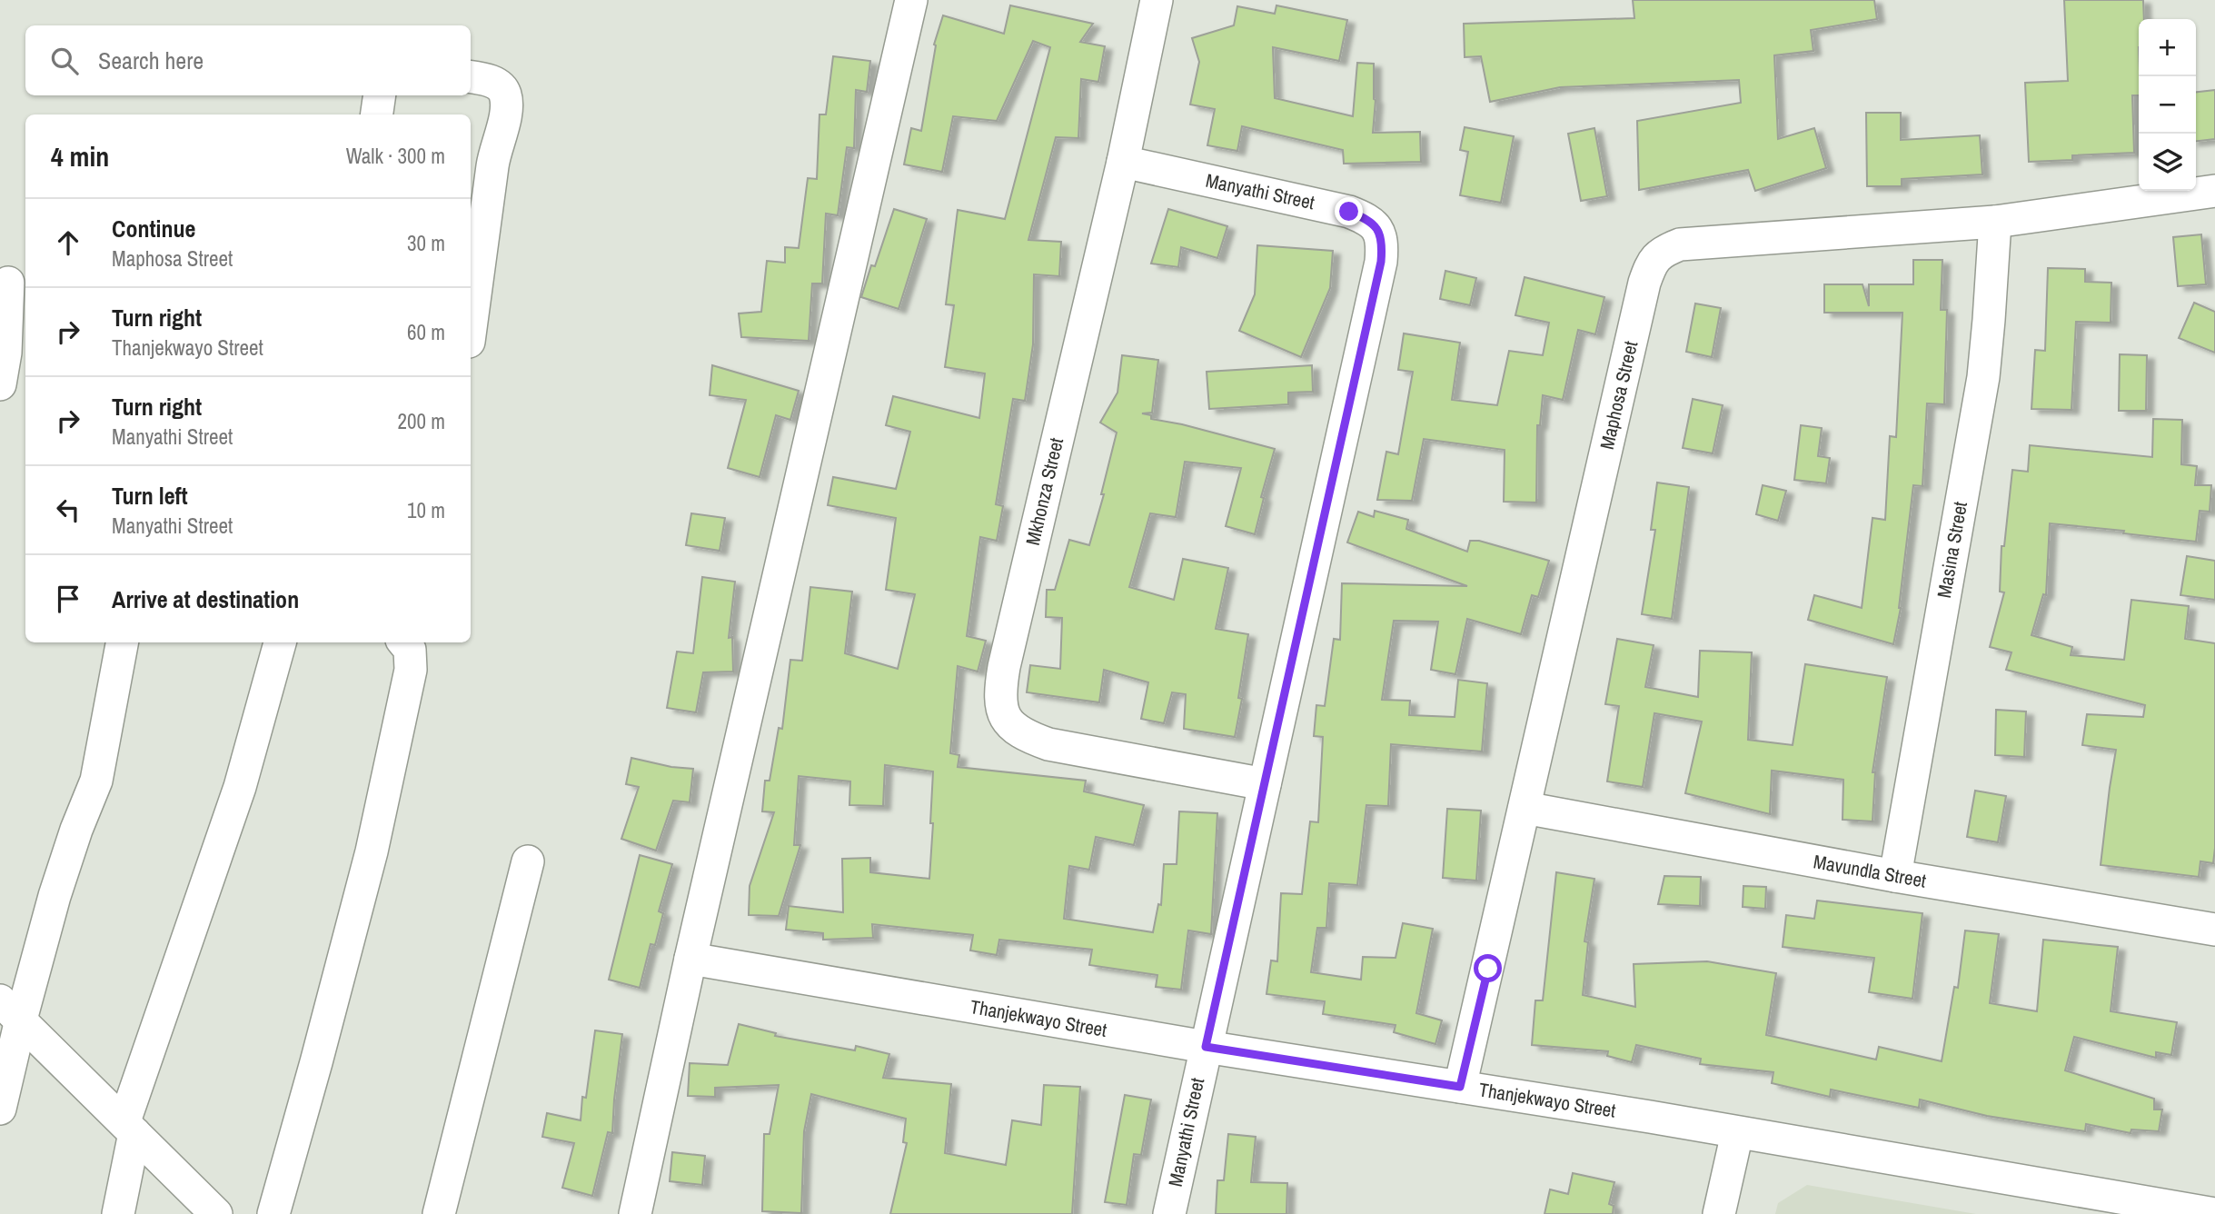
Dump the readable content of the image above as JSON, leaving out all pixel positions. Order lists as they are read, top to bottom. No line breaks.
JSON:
{"streets":{"street":["Manyathi Street","Maphosa Street","Mkhonza Street","Masina Street","Mavundla Street","Thanjekwayo Street"]},"crossings":[["Manyathi Street","Mkhonza Street"],["Manyathi Street","Thanjekwayo Street"],["Maphosa Street","Masina Street"],["Maphosa Street","Mavundla Street"],["Maphosa Street","Thanjekwayo Street"],["Masina Street","Mavundla Street"]],"page":{"map_buttons":["+","−"],"search":"Search here","heading":["4 min","Walk · 300 m"],"list":[["Continue","Maphosa Street","30 m"],["Turn right","Thanjekwayo Street","60 m"],["Turn right","Manyathi Street","200 m"],["Turn left","Manyathi Street","10 m"],"Arrive at destination"]}}
